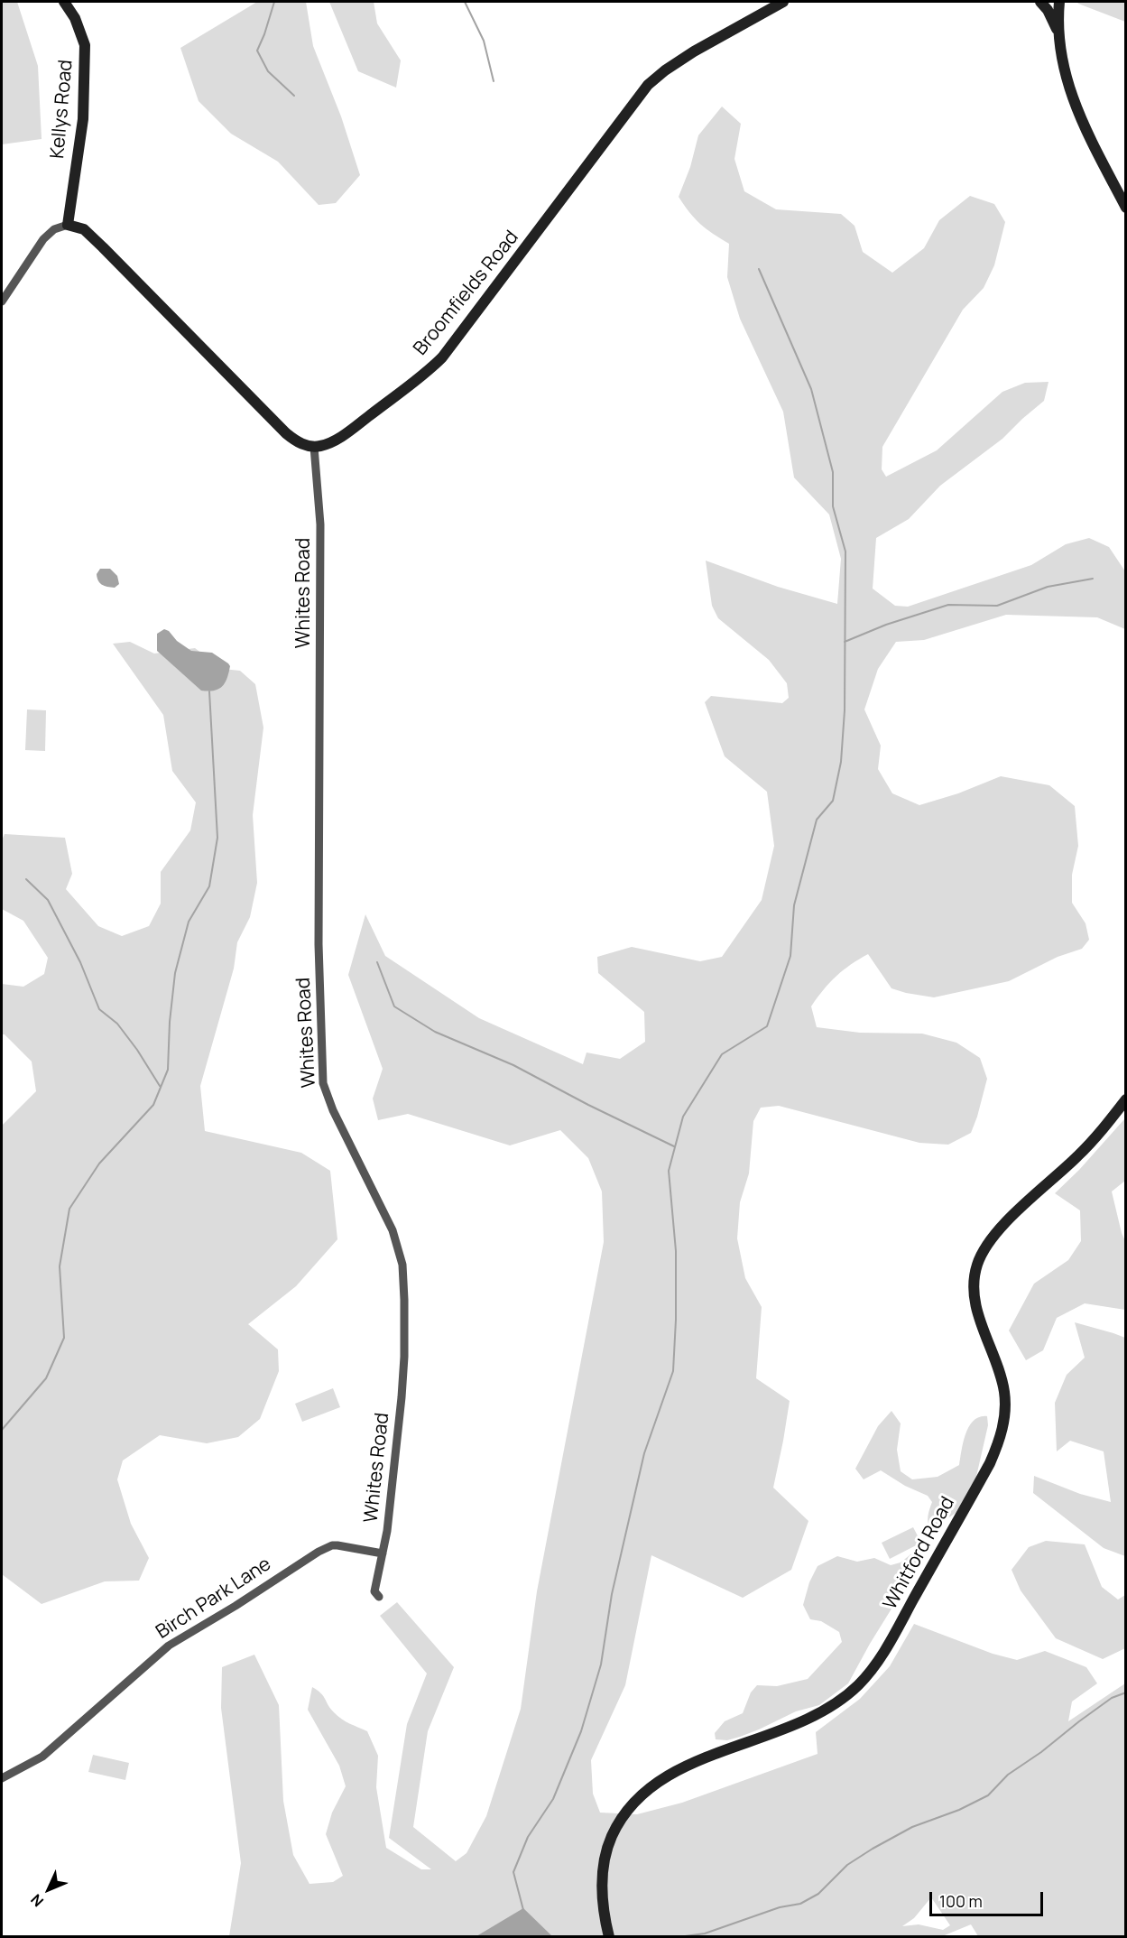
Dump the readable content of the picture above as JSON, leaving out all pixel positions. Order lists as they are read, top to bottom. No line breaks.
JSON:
{"streets":{"main road":["Kellys Road","Broomfields Road","Whitford Road"],"street":["Whites Road","Birch Park Lane"]},"crossings":[["Broomfields Road","Whites Road"],["Whites Road","Birch Park Lane"]],"scale_bar":"100 m","north":"bottom left"}
